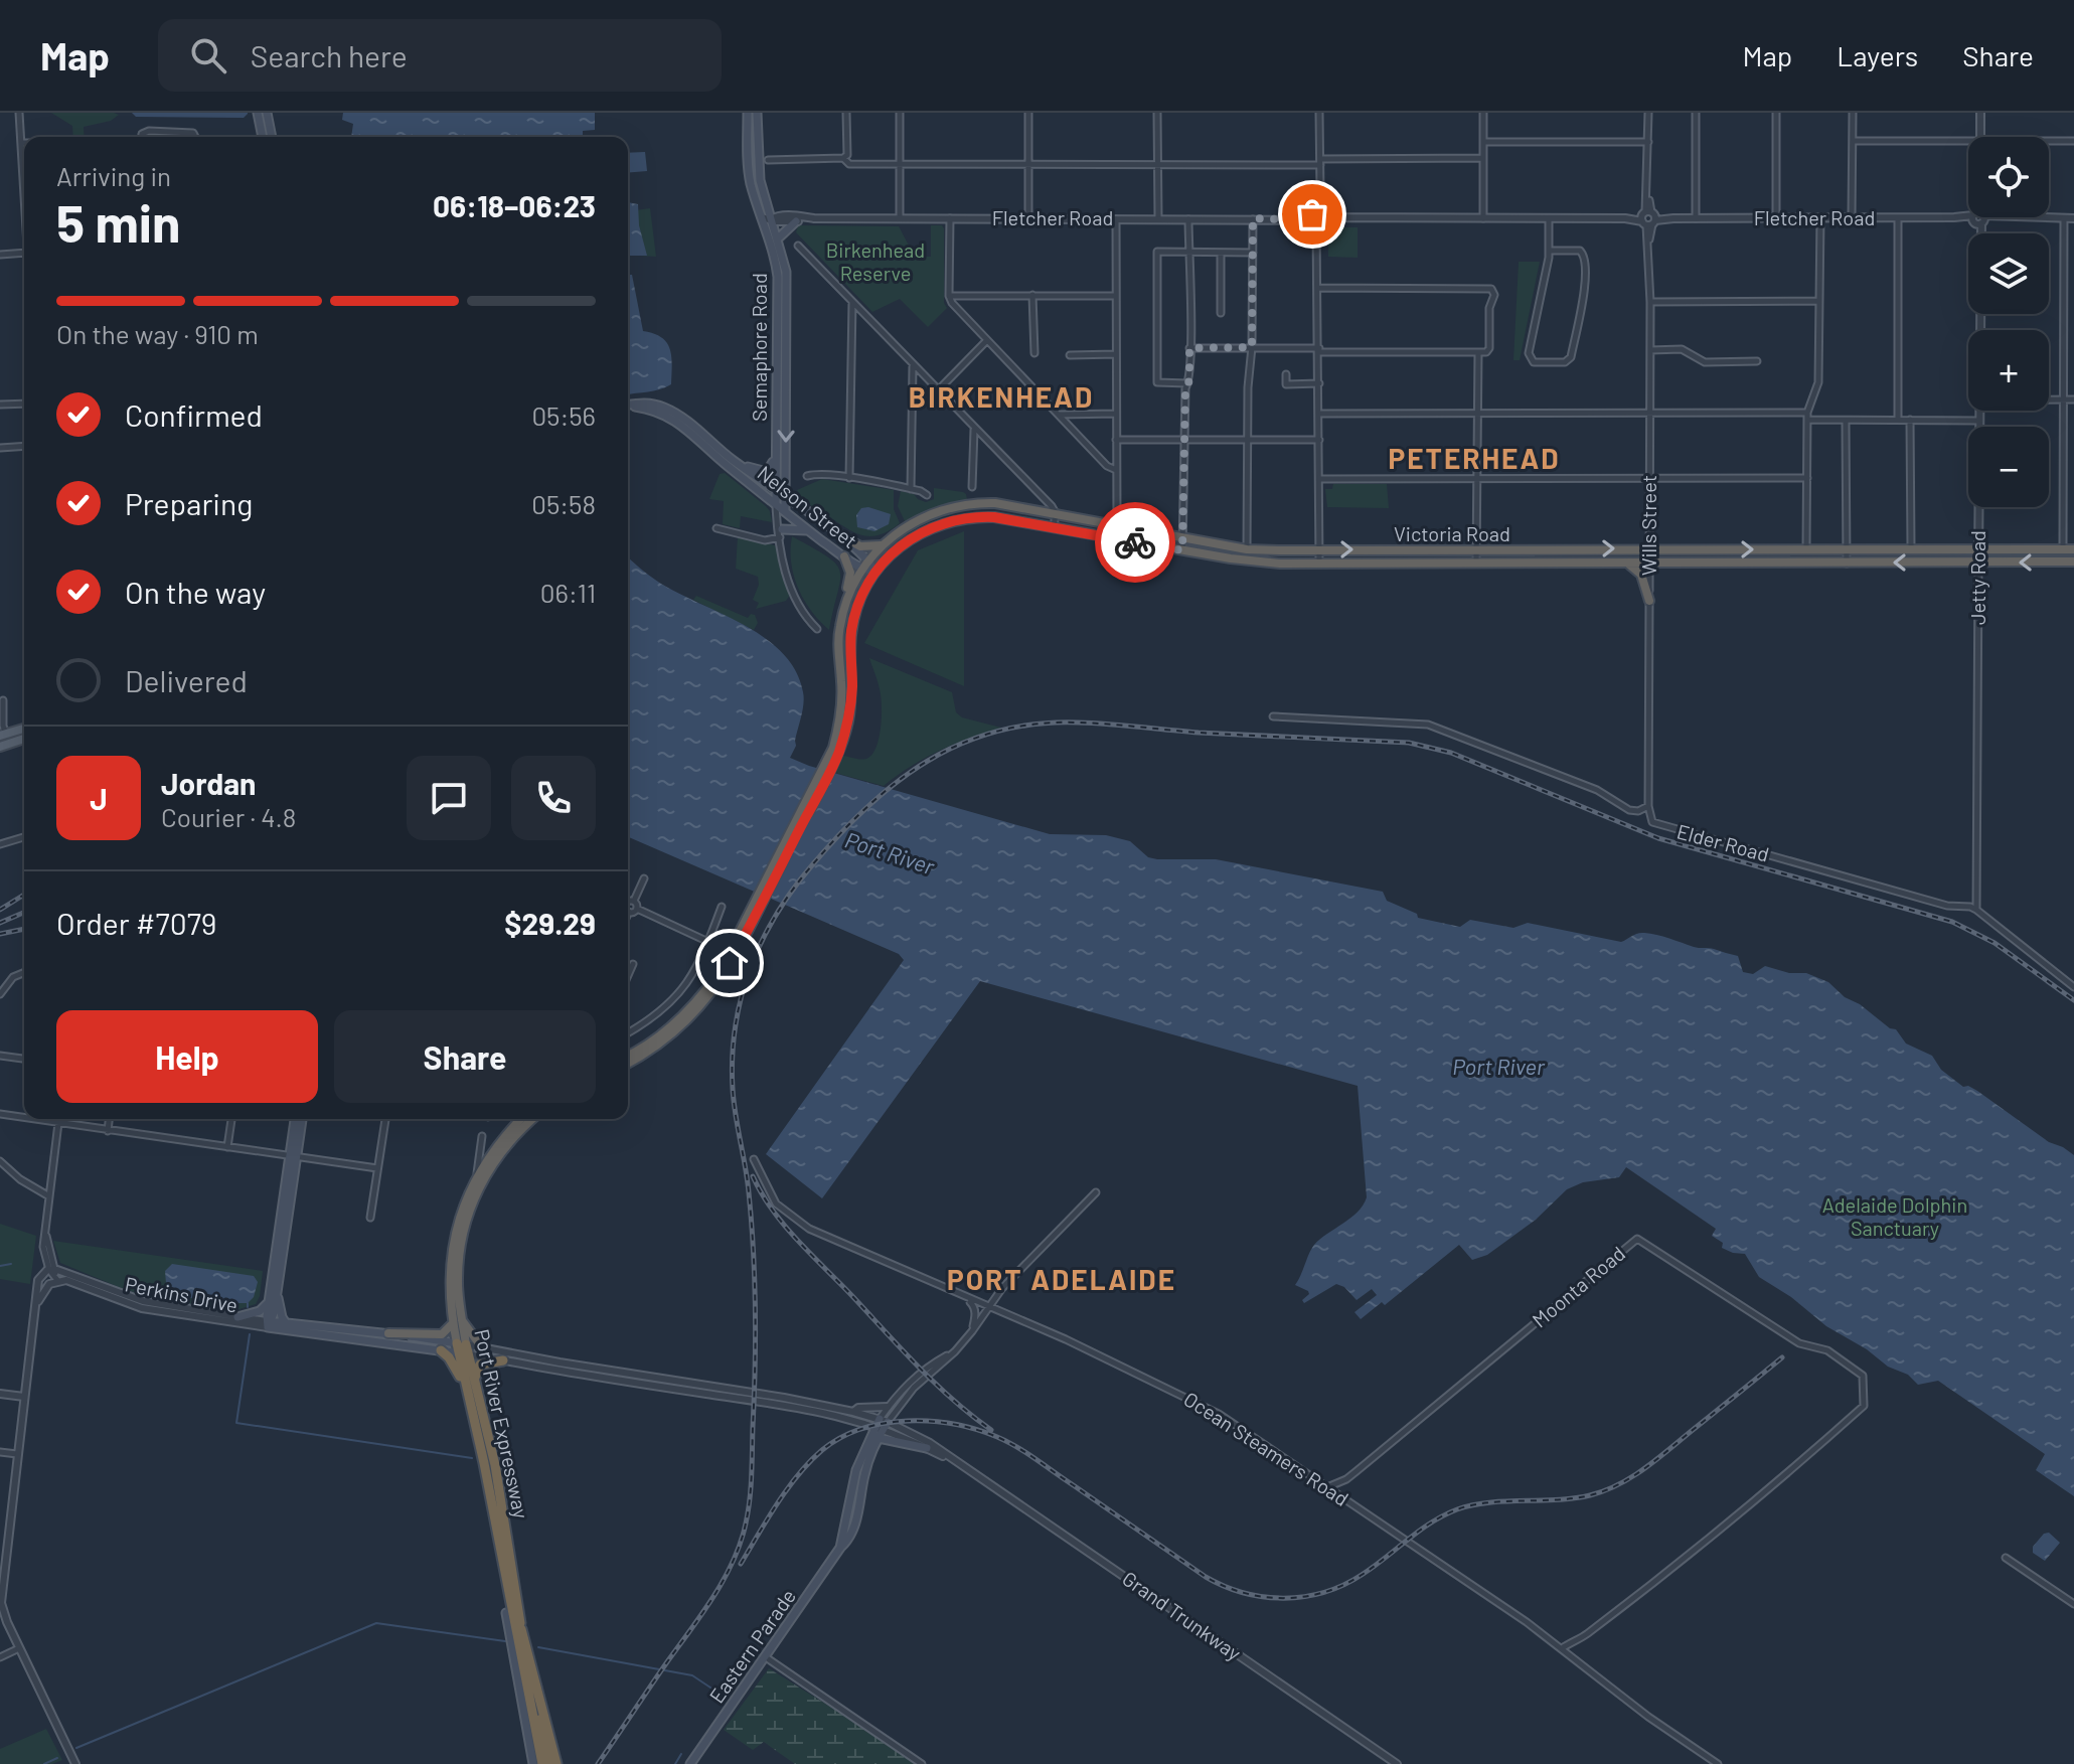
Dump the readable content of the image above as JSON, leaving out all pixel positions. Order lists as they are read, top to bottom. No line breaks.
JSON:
{"streets":{"highway":["Victoria Road","Port River Expressway"],"main road":["Semaphore Road","Nelson Street","Perkins Drive","Eastern Parade"],"street":["Fletcher Road","Wills Street","Jetty Road","Elder Road","Moonta Road","Ocean Steamers Road","Grand Trunkway"]},"crossings":[["Fletcher Road","Semaphore Road"],["Fletcher Road","Wills Street"],["Fletcher Road","Jetty Road"],["Semaphore Road","Nelson Street"],["Nelson Street","Victoria Road"],["Wills Street","Victoria Road"],["Wills Street","Elder Road"],["Victoria Road","Jetty Road"],["Jetty Road","Elder Road"],["Moonta Road","Ocean Steamers Road"],["Perkins Drive","Port River Expressway"],["Perkins Drive","Grand Trunkway"],["Perkins Drive","Eastern Parade"],["Ocean Steamers Road","Eastern Parade"],["Grand Trunkway","Eastern Parade"]],"districts":["BIRKENHEAD","PETERHEAD","PORT ADELAIDE"],"water":["Port River"],"parks":["Birkenhead Reserve","Adelaide Dolphin Sanctuary"],"page":{"header":"Map","search":"Search here","nav":["Map","Layers","Share"],"map_buttons":["+","−"],"heading":["5 min","Arriving in","06:18–06:23"],"panel":["Jordan","Courier · 4.8","Order #7079","$29.29"],"bar":"On the way · 910 m","list":[["Confirmed","05:56"],["Preparing","05:58"],["On the way","06:11"],"Delivered"],"round":"J","buttons":["Help","Share"]}}
